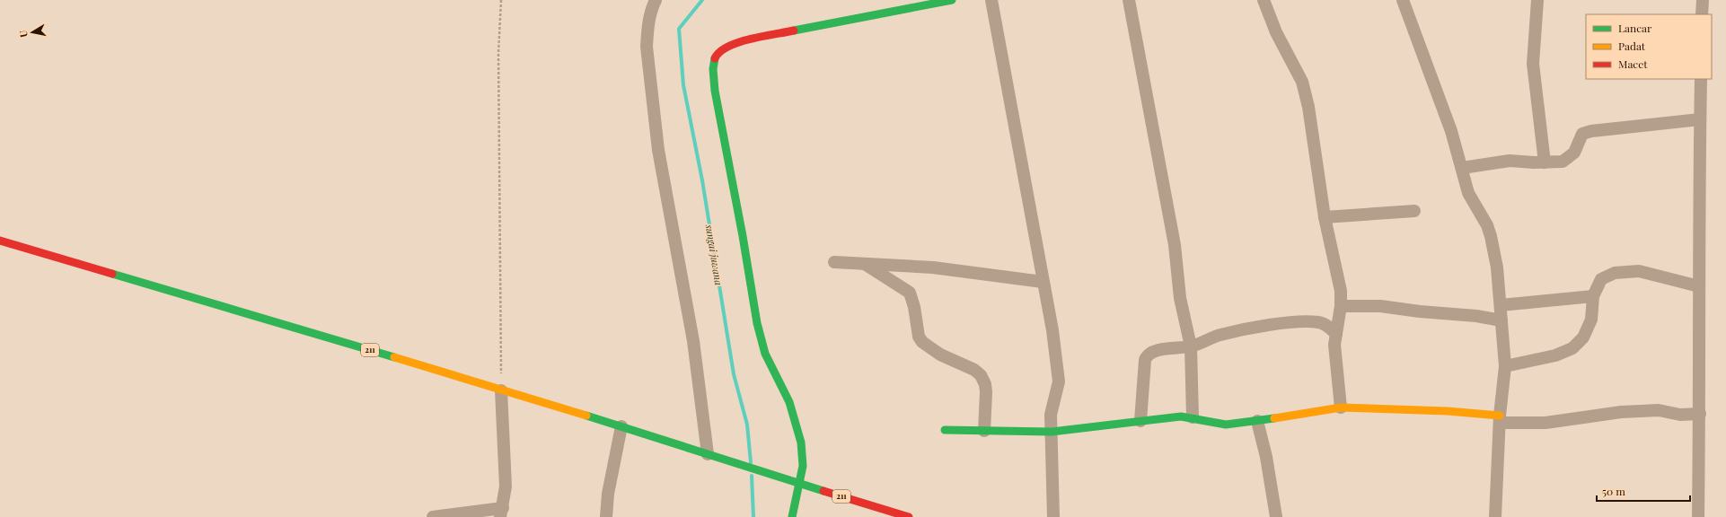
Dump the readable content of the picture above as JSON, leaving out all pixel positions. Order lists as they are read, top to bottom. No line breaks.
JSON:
{"streets":{"street":["211"]},"water":["sungai juwana"],"legend":["Lancar","Padat","Macet"],"scale_bar":"50 m","north":"left"}
